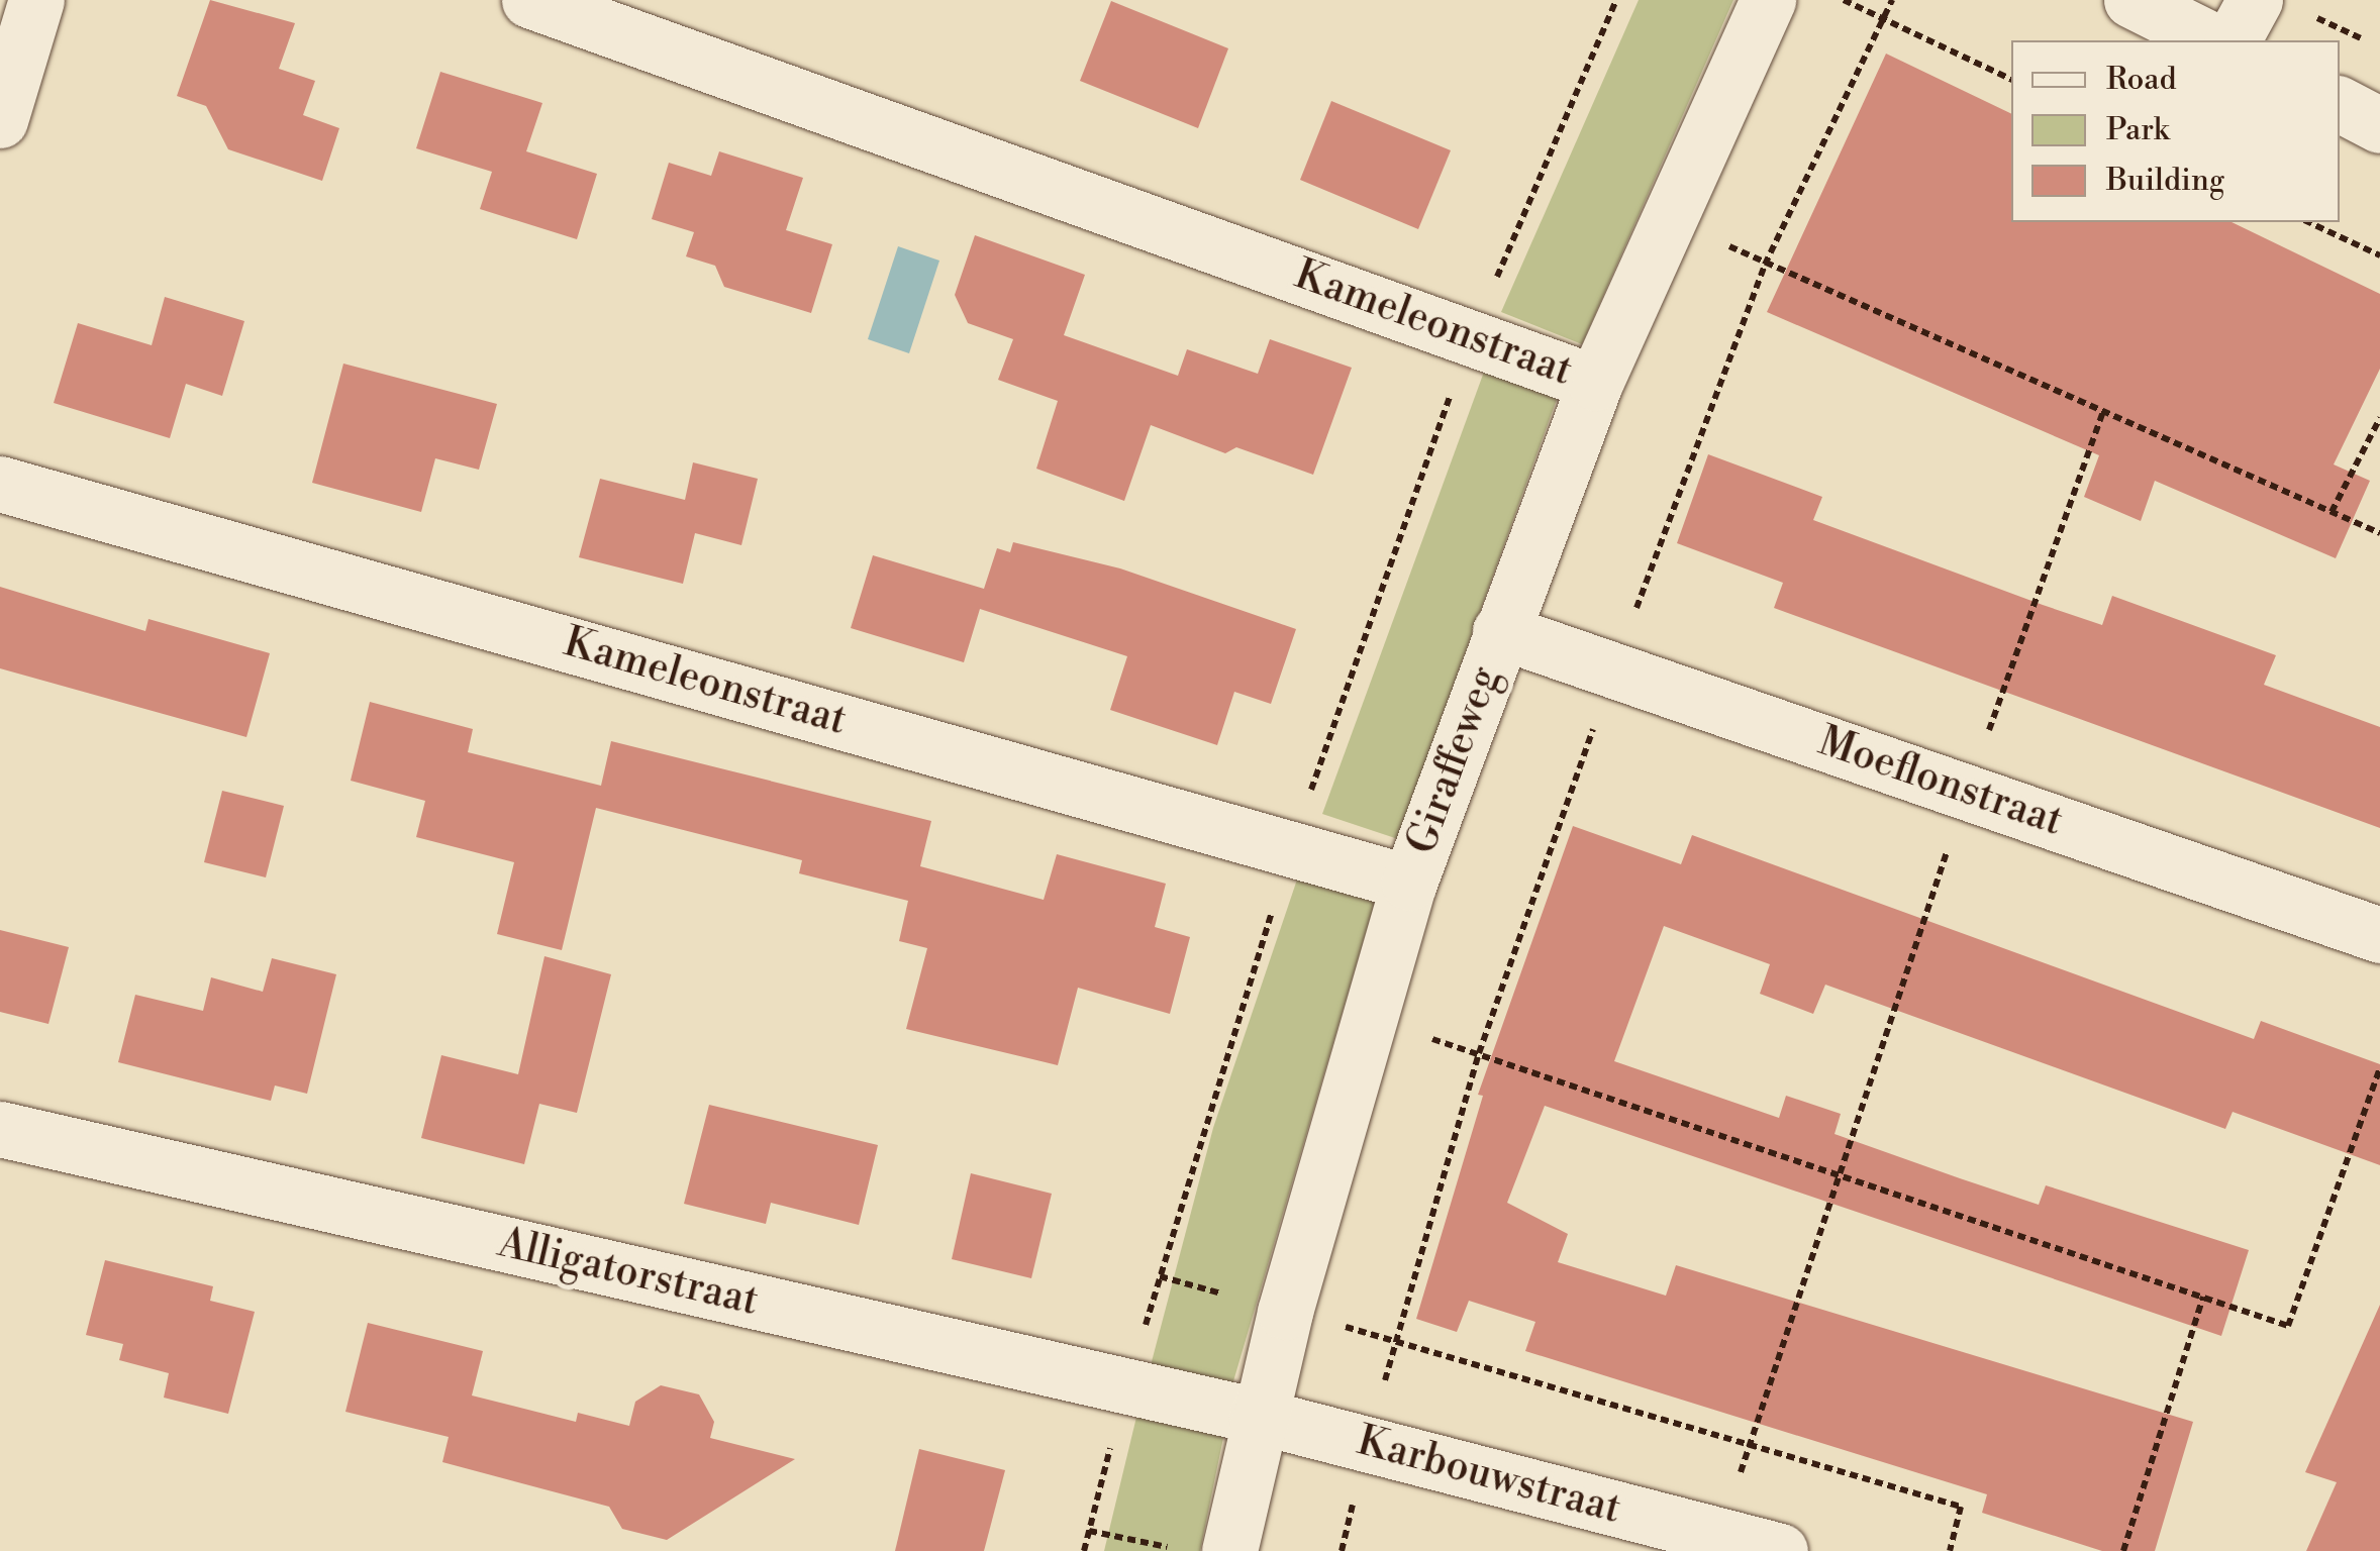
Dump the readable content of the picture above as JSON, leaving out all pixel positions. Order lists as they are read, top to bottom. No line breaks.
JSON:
{"streets":{"street":["Kameleonstraat","Giraffeweg","Moeflonstraat","Alligatorstraat","Karbouwstraat"]},"crossings":[["Kameleonstraat","Giraffeweg"],["Giraffeweg","Moeflonstraat"],["Giraffeweg","Alligatorstraat"],["Giraffeweg","Karbouwstraat"],["Alligatorstraat","Karbouwstraat"]],"legend":["Road","Park","Building"]}
